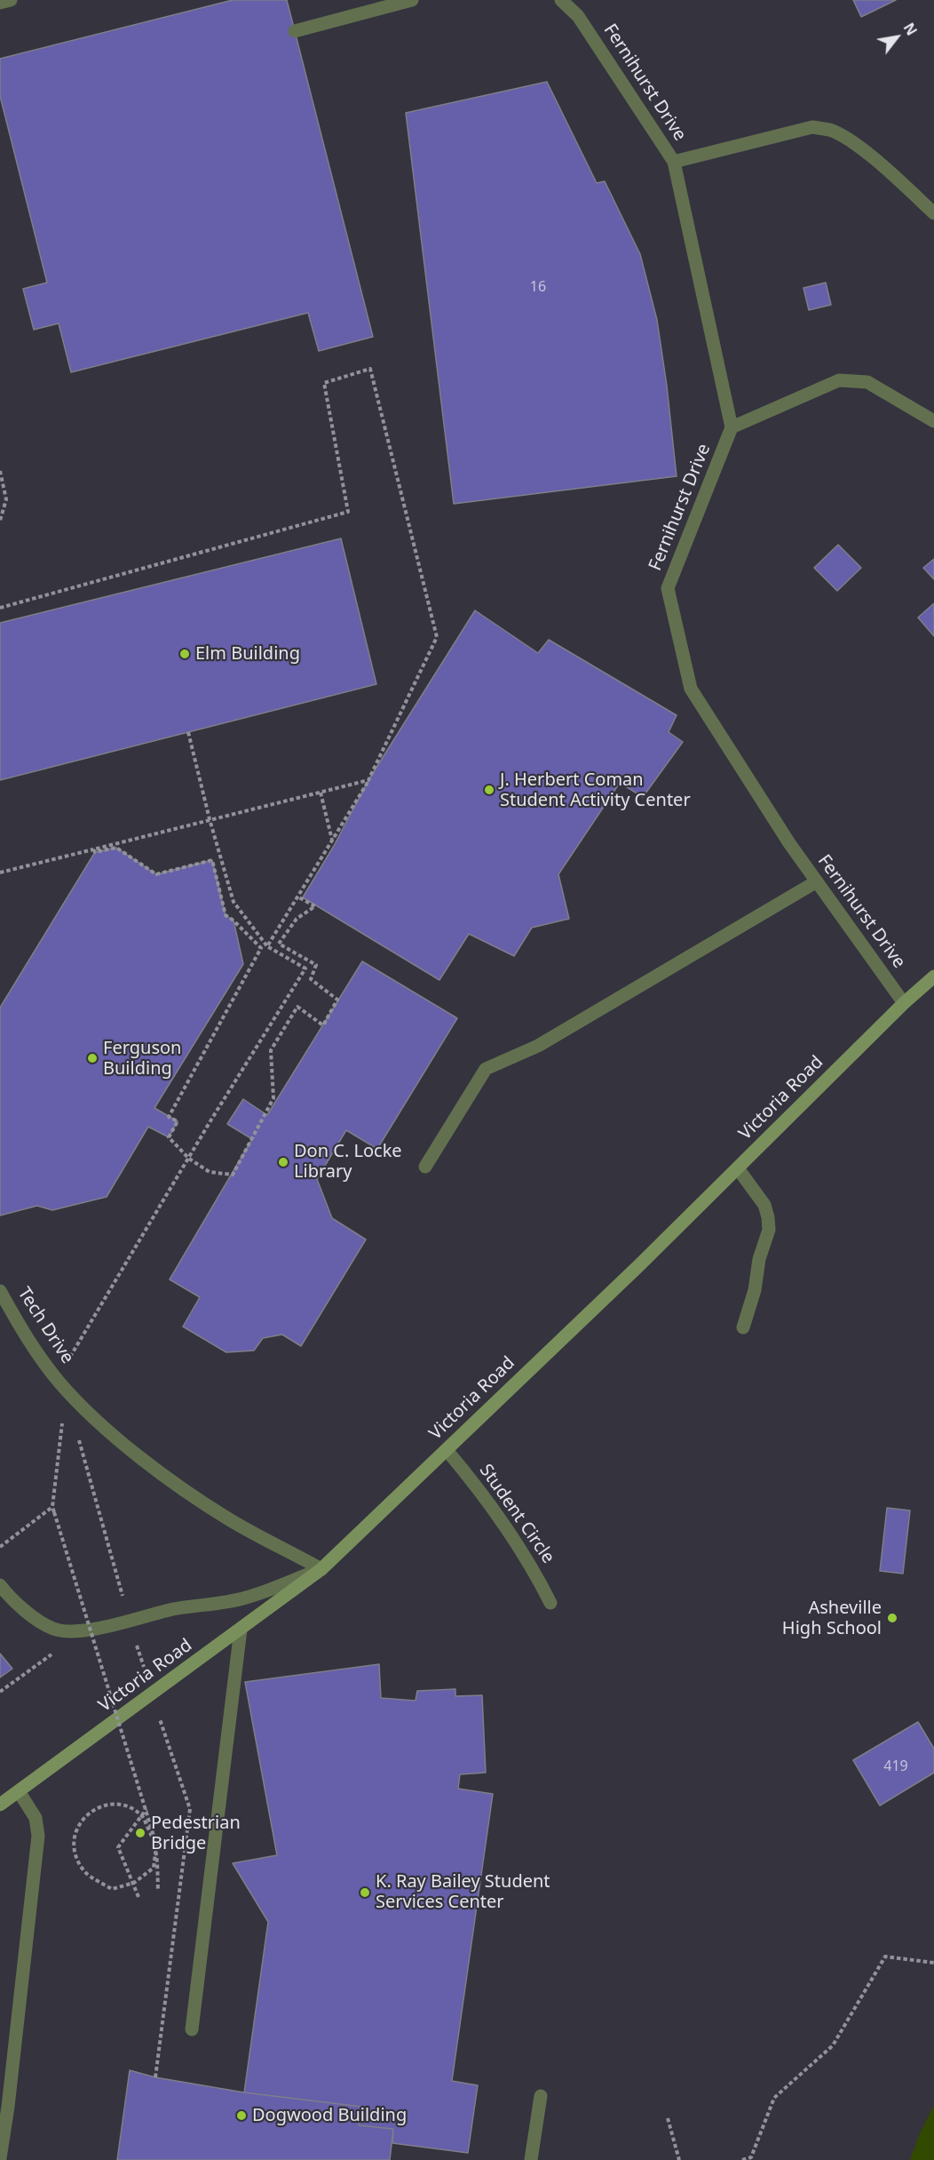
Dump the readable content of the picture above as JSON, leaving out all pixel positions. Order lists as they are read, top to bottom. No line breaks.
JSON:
{"streets":{"street":["Victoria Road"],"lane":["Fernihurst Drive","Tech Drive","Student Circle"]},"crossings":[["Fernihurst Drive","Victoria Road"],["Victoria Road","Tech Drive"],["Victoria Road","Student Circle"]],"places":["Elm Building","J. Herbert Coman Student Activity Center","Ferguson Building","Don C. Locke Library","Asheville High School","Pedestrian Bridge","K. Ray Bailey Student Services Center","Dogwood Building"],"house_numbers":["16","419"],"north":"top right"}
